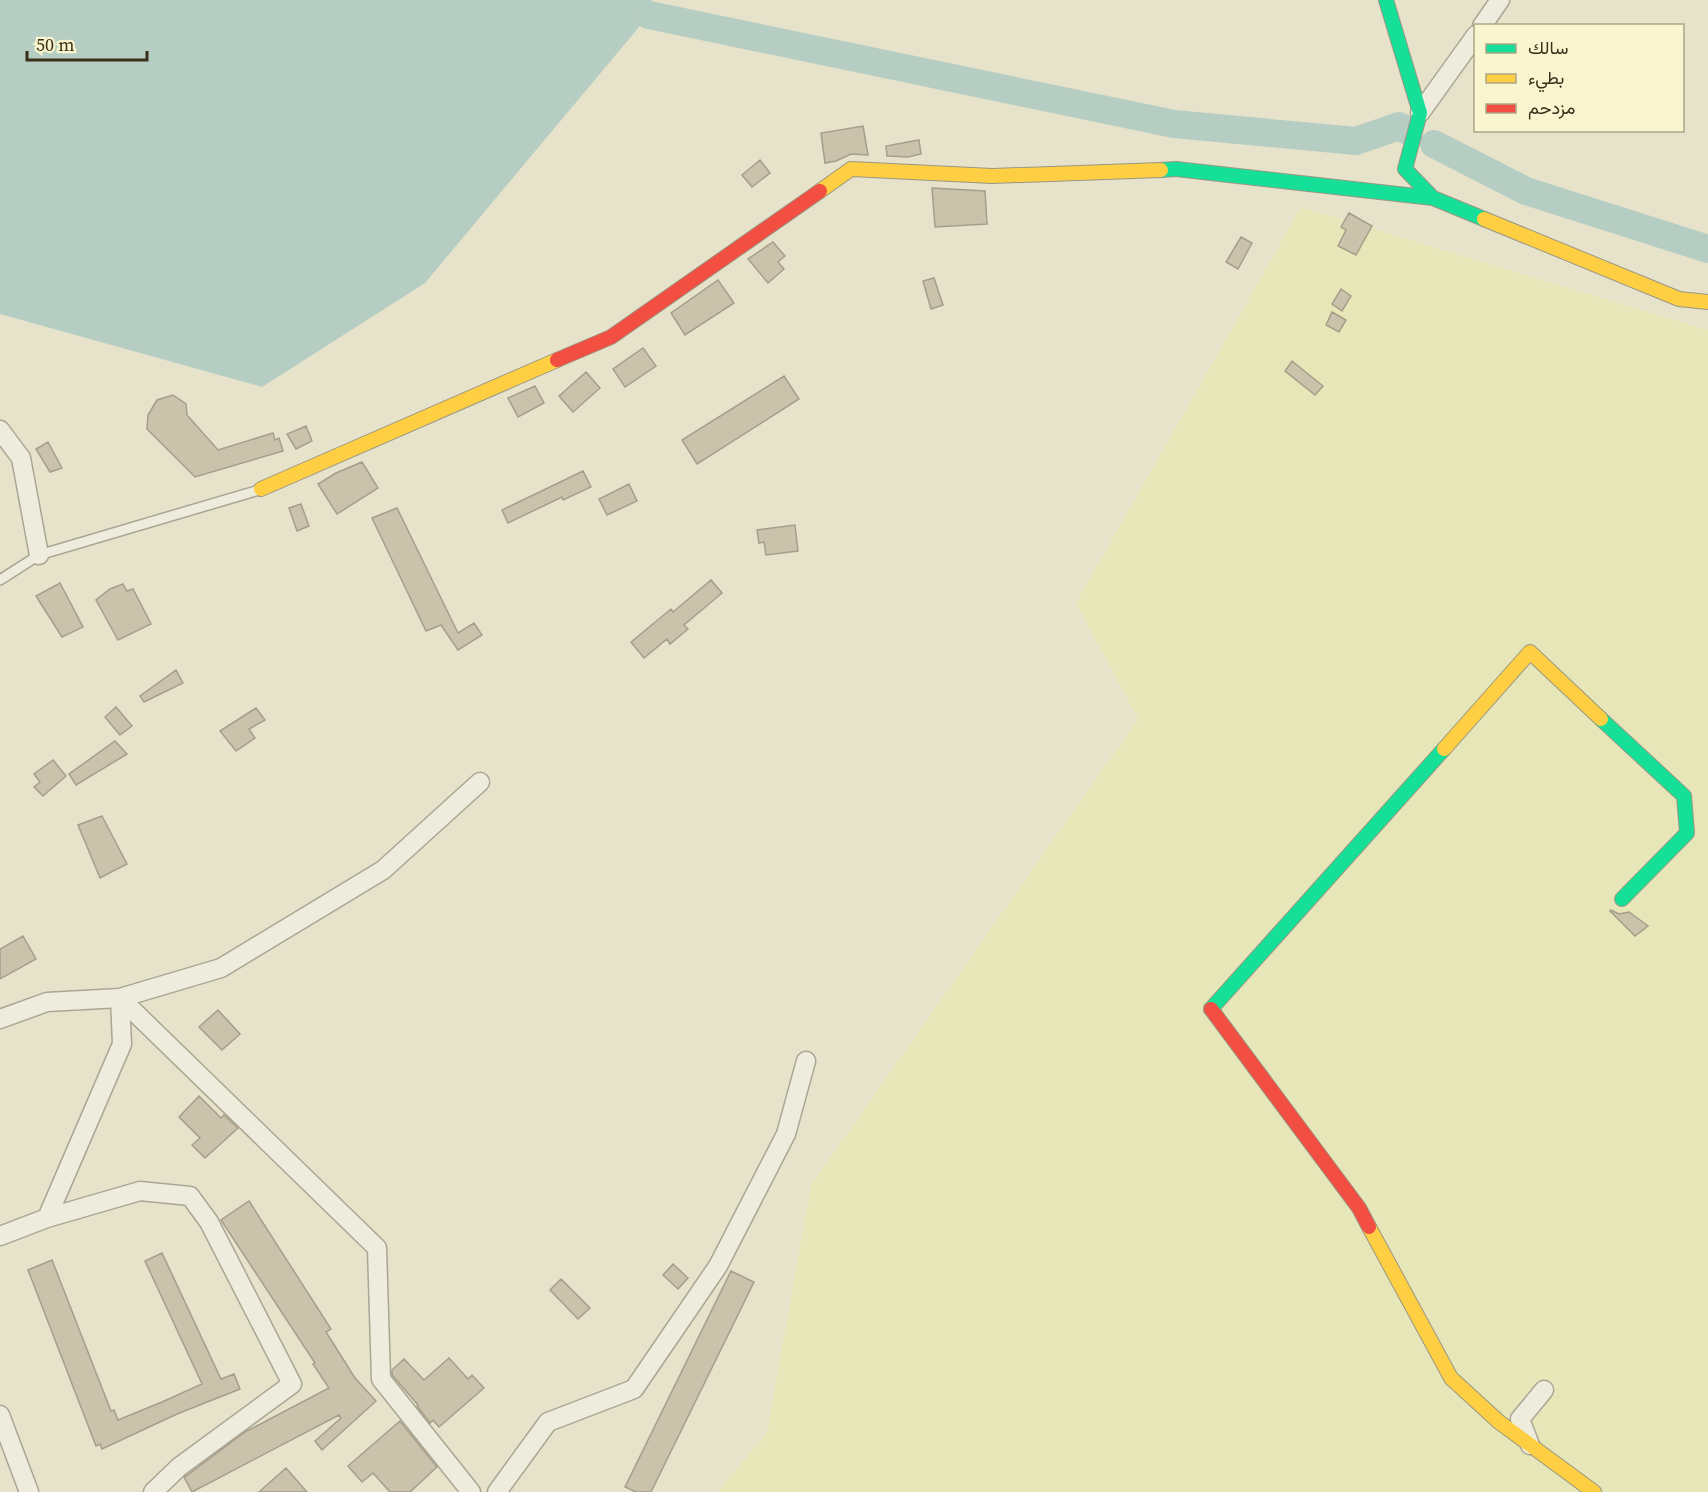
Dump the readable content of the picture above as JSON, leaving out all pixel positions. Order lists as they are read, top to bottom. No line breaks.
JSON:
{"legend":["سالك","بطيء","مزدحم"],"scale_bar":"50 m"}
